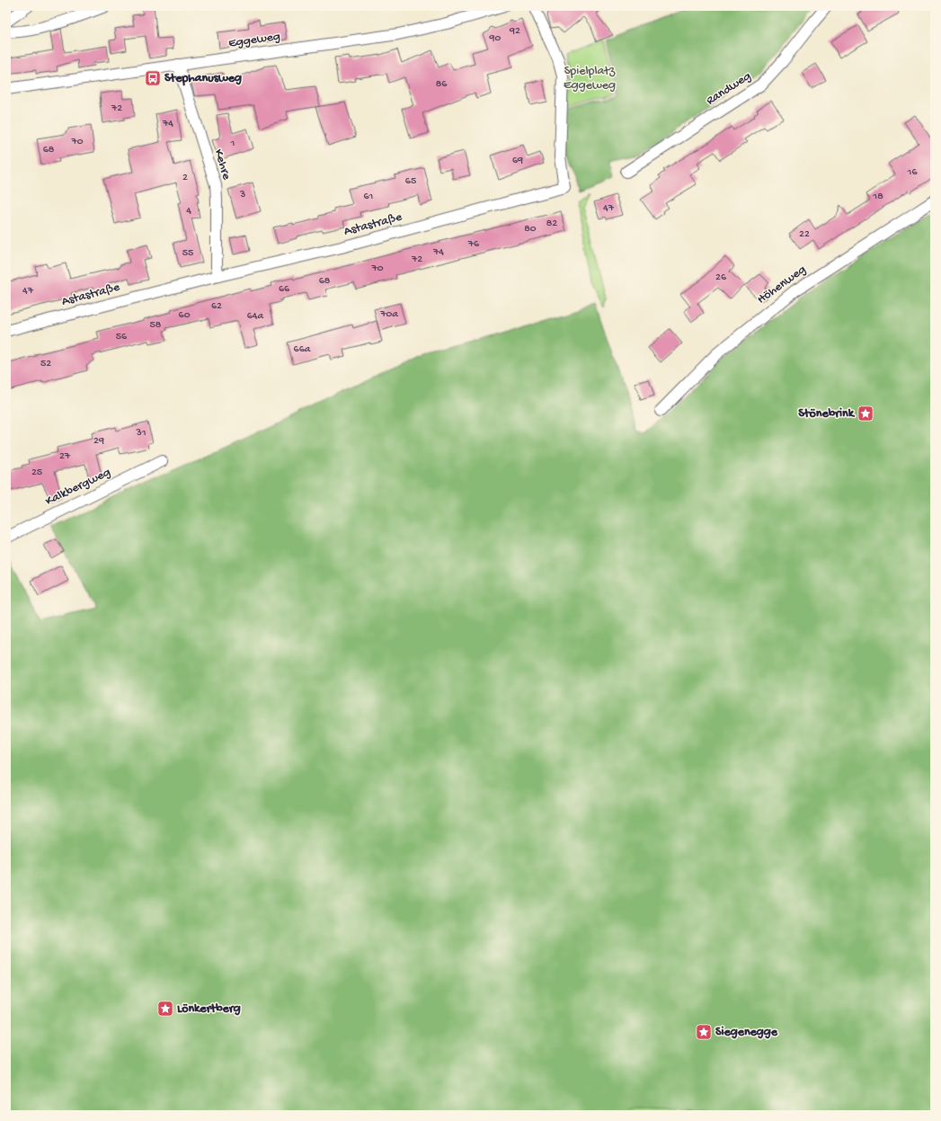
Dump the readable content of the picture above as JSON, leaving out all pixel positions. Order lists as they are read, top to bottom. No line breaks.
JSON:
{"streets":{"street":["Eggeweg","Randweg","Kehre","Astastraße","Höhenweg","Kalkbergweg"]},"crossings":[["Eggeweg","Kehre"],["Kehre","Astastraße"]],"parks":["Spielplatz Eggeweg"],"places":{"bus stop":["Stephanusweg"],"place":["Stönebrink","Lönkertberg","Siegenegge"]},"house_numbers":["92","90","86","72","74","70","1","68","69","16","2","65","3","61","18","47","4","82","80","22","76","74","55","72","70","26","68","66","47","62","70a","60","64a","58","56","66a","52","31","29","27","25"]}
